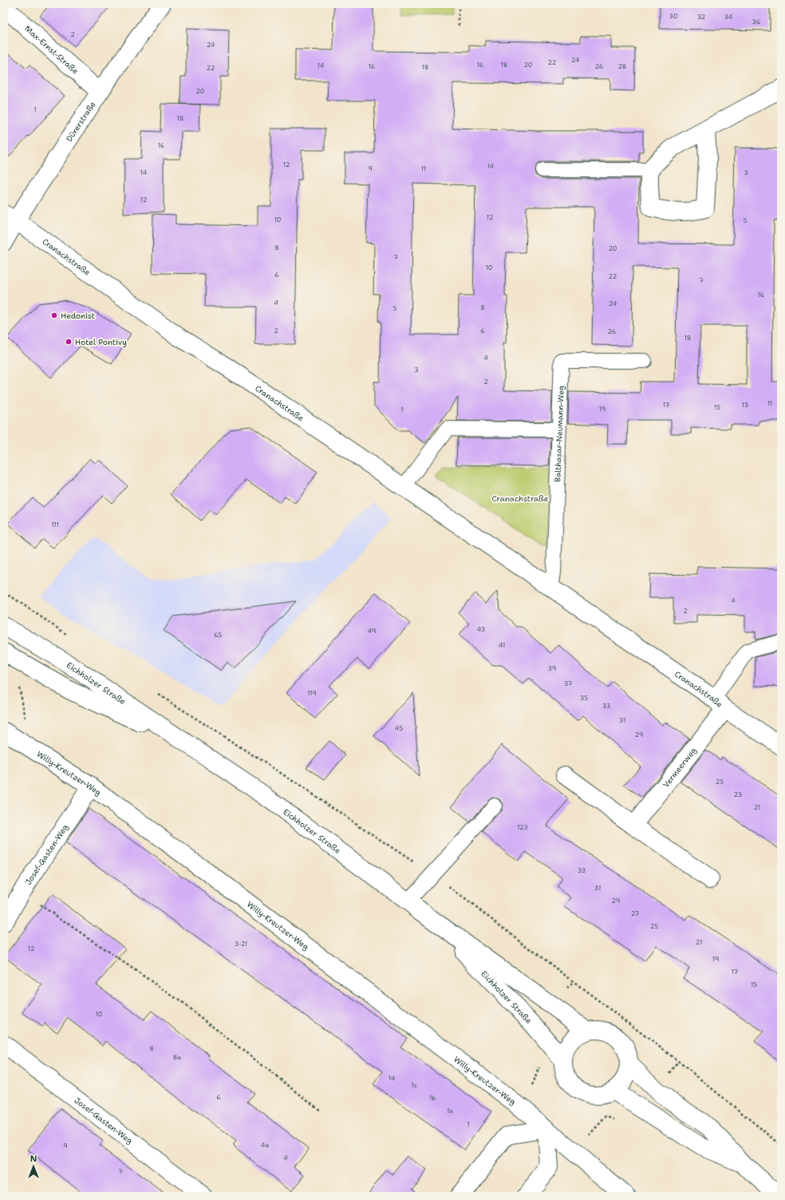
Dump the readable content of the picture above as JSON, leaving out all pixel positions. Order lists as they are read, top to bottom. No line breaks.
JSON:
{"streets":{"street":["Max-Ernst-Straße","Dürerstraße","Cranachstraße","Eichholzer Straße","Vermeerweg","Willy-Kreutzer-Weg","Josef-Gasten-Weg"],"lane":["Balthasar-Neumann-Weg"]},"crossings":[["Max-Ernst-Straße","Dürerstraße"],["Dürerstraße","Cranachstraße"],["Cranachstraße","Balthasar-Neumann-Weg"],["Cranachstraße","Vermeerweg"],["Willy-Kreutzer-Weg","Josef-Gasten-Weg"]],"parks":["Cranachstraße"],"places":["Hedonist","Hotel Pontivy"],"house_numbers":["30","32","34","36","2","24","24","22","16","18","20","14","16","26","28","18","22","20","1","18","16","12","14","9","11","14","3","12","12","10","5","8","20","7","10","6","22","7","16","4","24","8","5","2","6","26","18","4","3","2","11","17","13","15","19","1","111","4","2","43","49","65","41","39","37","119","35","33","31","45","29","25","23","21","123","33","31","29","27","25","21","3-21","12","19","17","15","10","8","8a","1d","1c","6","1b","1a","1","4a","9","4","7"],"north":"top"}
